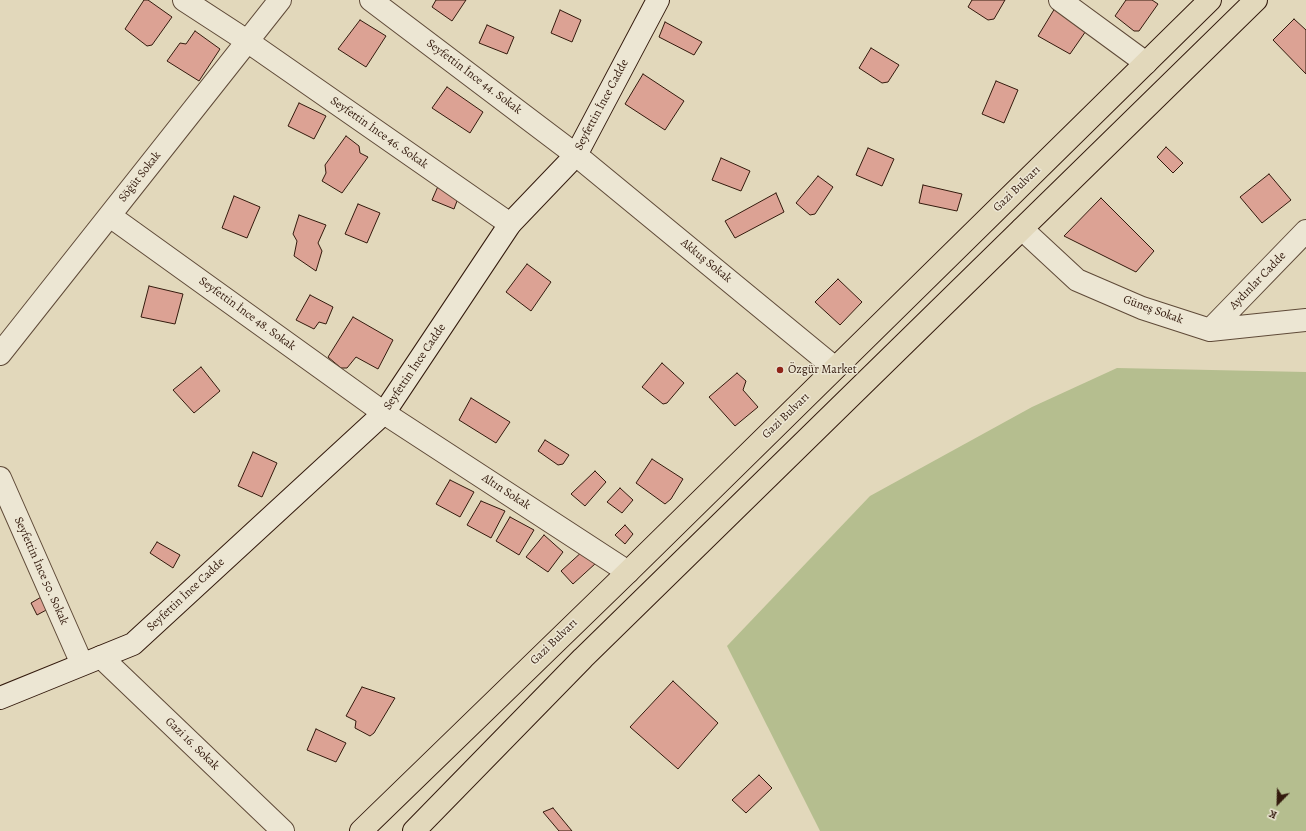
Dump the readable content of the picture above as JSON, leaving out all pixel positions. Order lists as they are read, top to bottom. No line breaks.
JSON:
{"streets":{"main road":["Gazi Bulvarı"],"street":["Seyfettin İnce 44. Sokak","Seyfettin İnce Cadde","Seyfettin İnce 46. Sokak","Söğüt Sokak","Akkuş Sokak","Aydınlar Cadde","Güneş Sokak","Seyfettin İnce 48. Sokak","Altın Sokak","Seyfettin İnce 50. Sokak","Gazi 16. Sokak"]},"crossings":[["Seyfettin İnce 44. Sokak","Seyfettin İnce Cadde"],["Seyfettin İnce 44. Sokak","Akkuş Sokak"],["Seyfettin İnce Cadde","Seyfettin İnce 46. Sokak"],["Seyfettin İnce Cadde","Akkuş Sokak"],["Seyfettin İnce Cadde","Seyfettin İnce 48. Sokak"],["Seyfettin İnce Cadde","Altın Sokak"],["Seyfettin İnce Cadde","Seyfettin İnce 50. Sokak"],["Seyfettin İnce Cadde","Gazi 16. Sokak"],["Seyfettin İnce 46. Sokak","Söğüt Sokak"],["Söğüt Sokak","Seyfettin İnce 48. Sokak"],["Gazi Bulvarı","Akkuş Sokak"],["Gazi Bulvarı","Altın Sokak"],["Aydınlar Cadde","Güneş Sokak"],["Seyfettin İnce 48. Sokak","Altın Sokak"],["Seyfettin İnce 50. Sokak","Gazi 16. Sokak"]],"places":["Özgür Market"],"north":"bottom left"}
